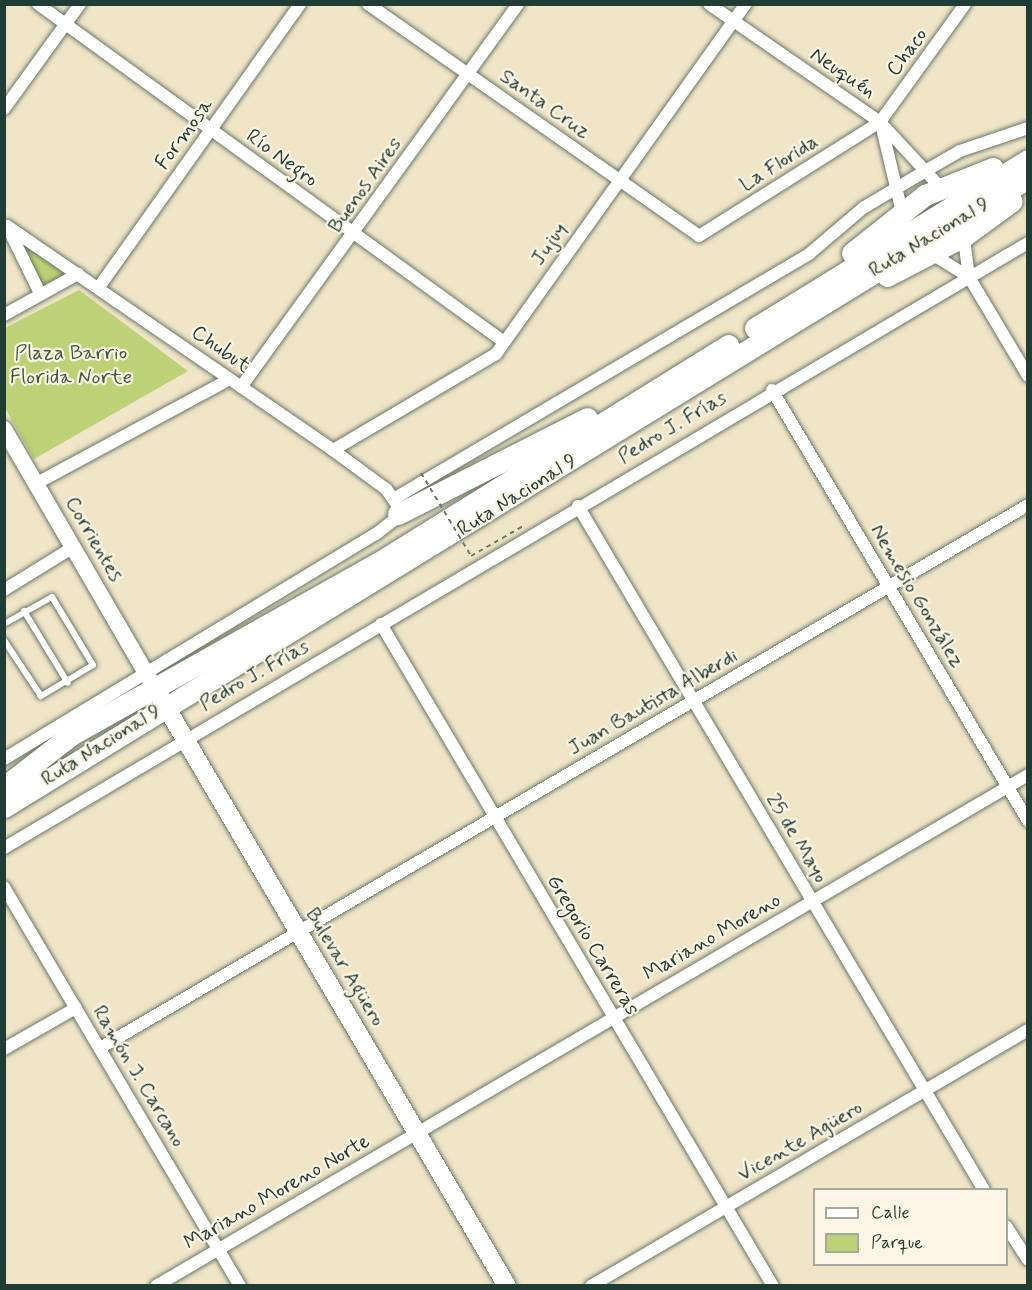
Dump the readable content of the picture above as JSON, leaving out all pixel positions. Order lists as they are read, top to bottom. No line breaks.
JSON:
{"streets":{"highway":["Ruta Nacional 9"],"main road":["Bulevar Agüero"],"street":["Chaco","Neuquén","Santa Cruz","Formosa","Río Negro","La Florida","Buenos Aires","Jujuy","Chubut","Pedro J. Frías","Corrientes","Nemesio González","Juan Bautista Alberdi","25 de Mayo","Mariano Moreno","Gregorio Carreras","Ramón J. Carcano","Vicente Agüero","Mariano Moreno Norte"]},"crossings":[["Chaco","Neuquén"],["Chaco","La Florida"],["Neuquén","La Florida"],["Neuquén","Ruta Nacional 9"],["Neuquén","Jujuy"],["Santa Cruz","La Florida"],["Santa Cruz","Buenos Aires"],["Santa Cruz","Jujuy"],["Formosa","Río Negro"],["Formosa","Chubut"],["Río Negro","Buenos Aires"],["Río Negro","Jujuy"],["Buenos Aires","Chubut"],["Ruta Nacional 9","Corrientes"],["Ruta Nacional 9","Bulevar Agüero"],["Jujuy","Chubut"],["Pedro J. Frías","Nemesio González"],["Pedro J. Frías","25 de Mayo"],["Pedro J. Frías","Gregorio Carreras"],["Pedro J. Frías","Bulevar Agüero"],["Corrientes","Bulevar Agüero"],["Nemesio González","Juan Bautista Alberdi"],["Nemesio González","Mariano Moreno"],["Juan Bautista Alberdi","25 de Mayo"],["Juan Bautista Alberdi","Gregorio Carreras"],["Juan Bautista Alberdi","Bulevar Agüero"],["Juan Bautista Alberdi","Ramón J. Carcano"],["25 de Mayo","Mariano Moreno"],["25 de Mayo","Vicente Agüero"],["Mariano Moreno","Gregorio Carreras"],["Mariano Moreno","Bulevar Agüero"],["Mariano Moreno","Mariano Moreno Norte"],["Gregorio Carreras","Vicente Agüero"],["Bulevar Agüero","Mariano Moreno Norte"],["Ramón J. Carcano","Mariano Moreno Norte"]],"parks":["Plaza Barrio Florida Norte"],"legend":["Calle","Parque"]}
